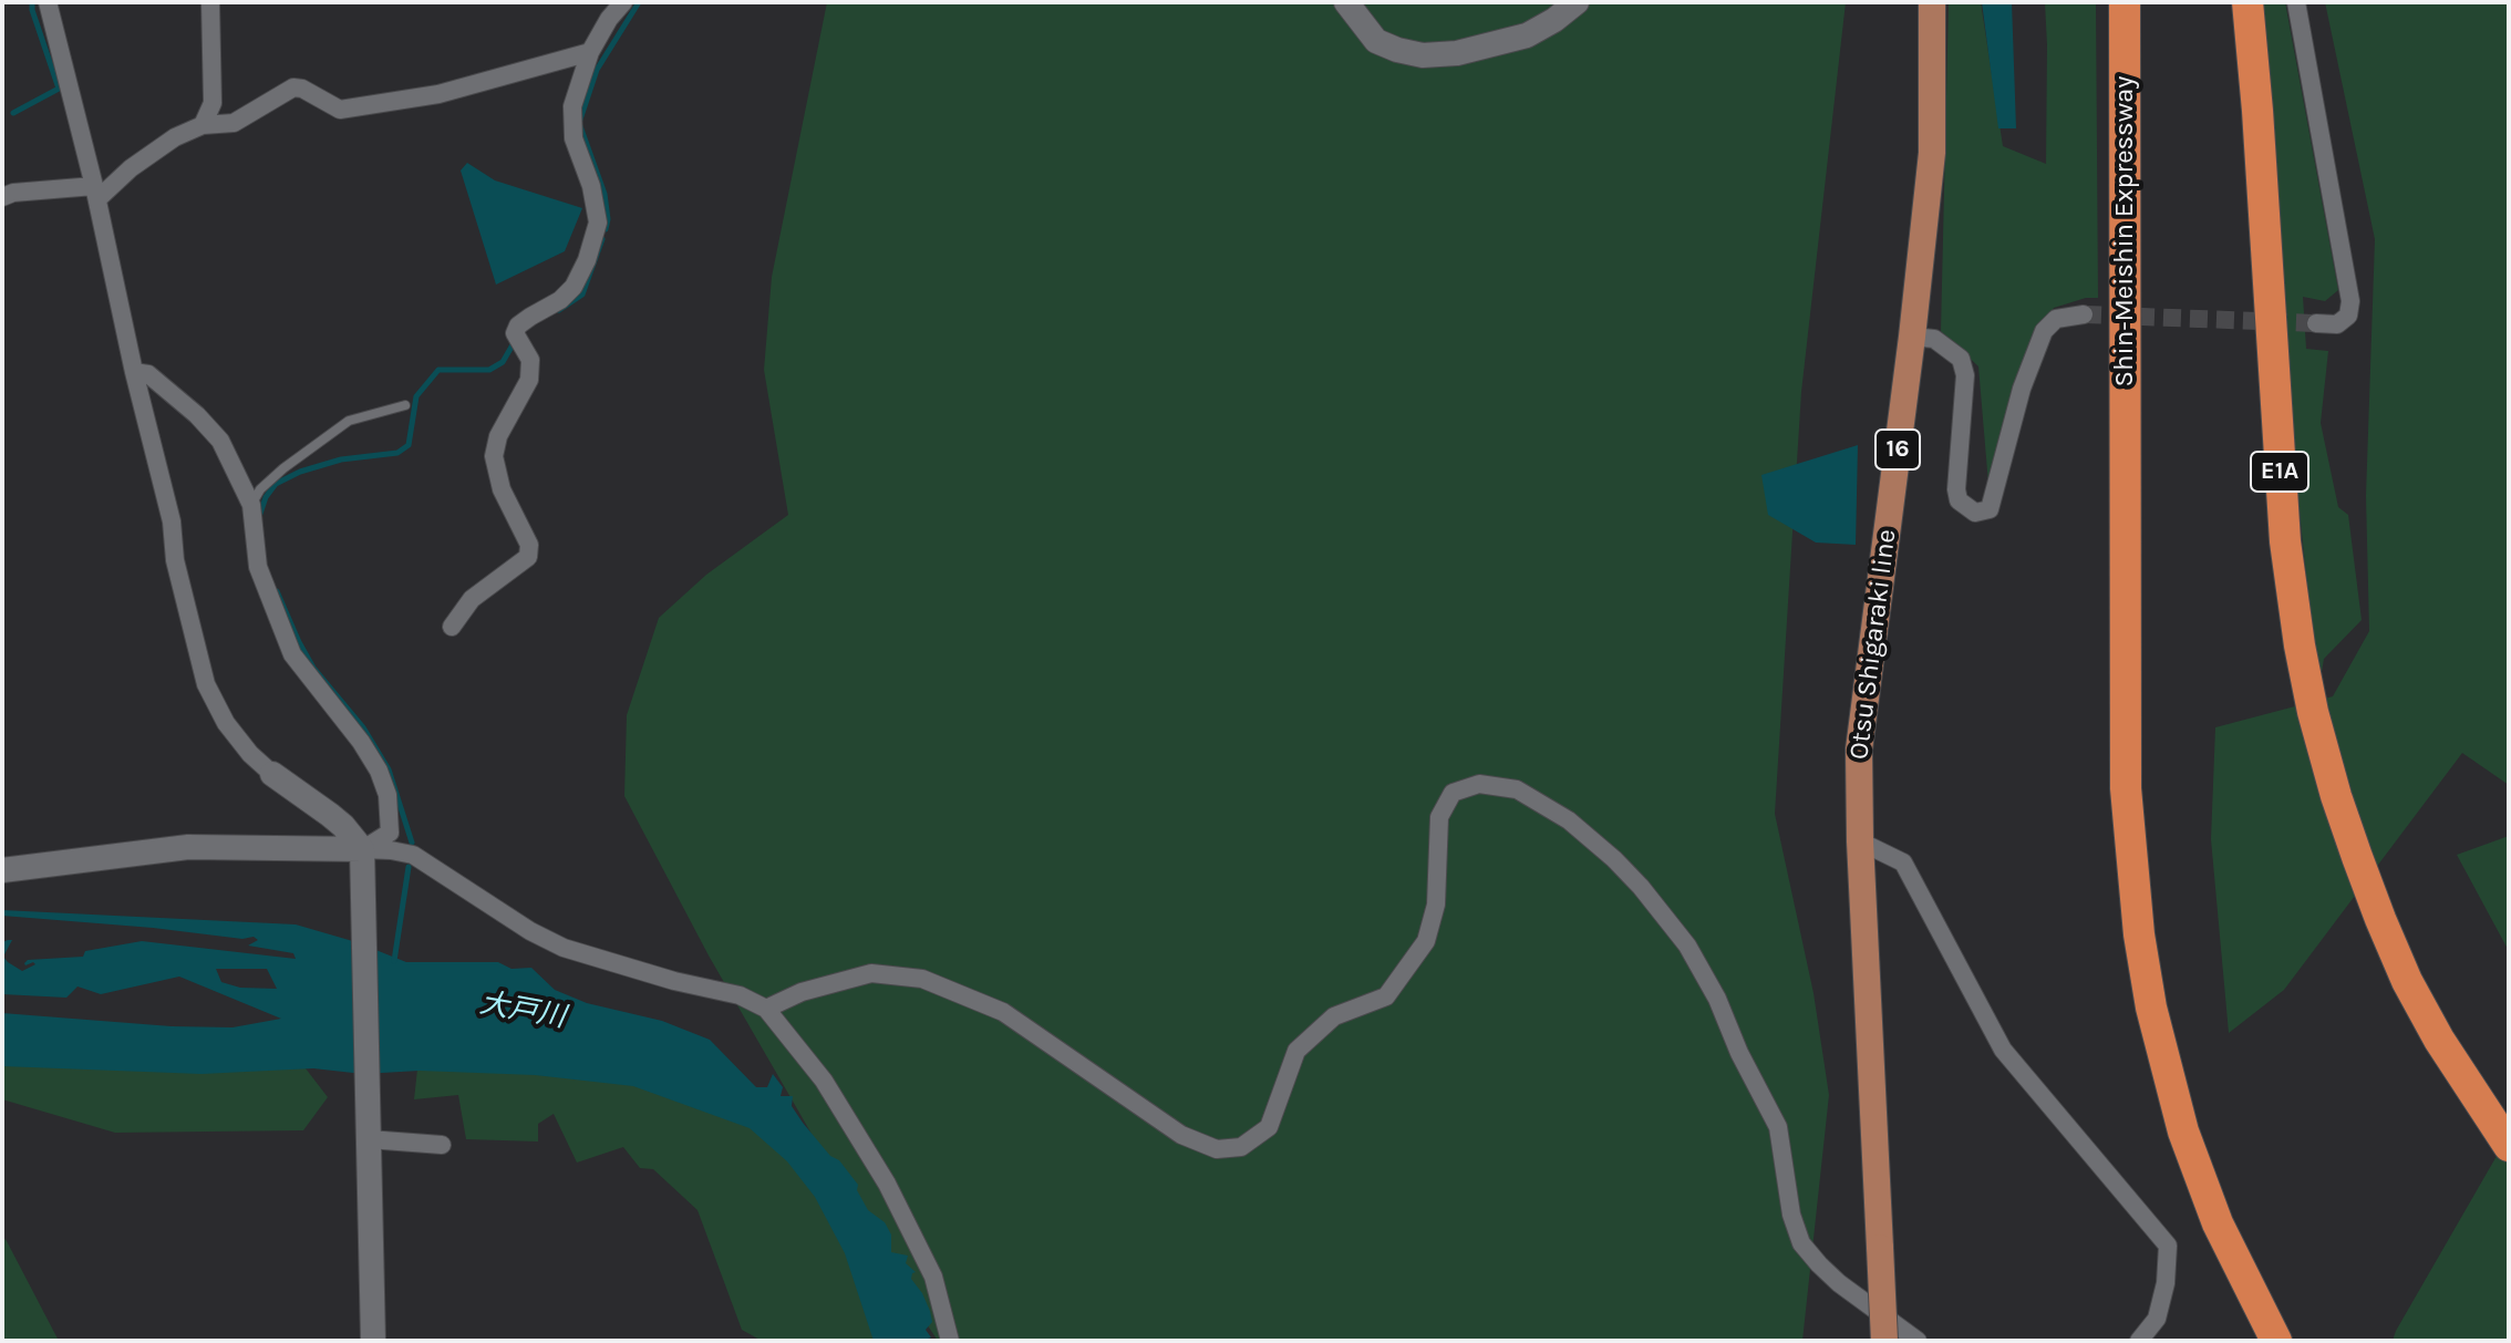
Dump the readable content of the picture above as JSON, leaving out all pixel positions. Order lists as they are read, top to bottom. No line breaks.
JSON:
{"streets":{"highway":["Shin-Meishin Expressway","E1A"],"main road":["16","Otsu Shigaraki line"]},"water":["大戸川"]}
